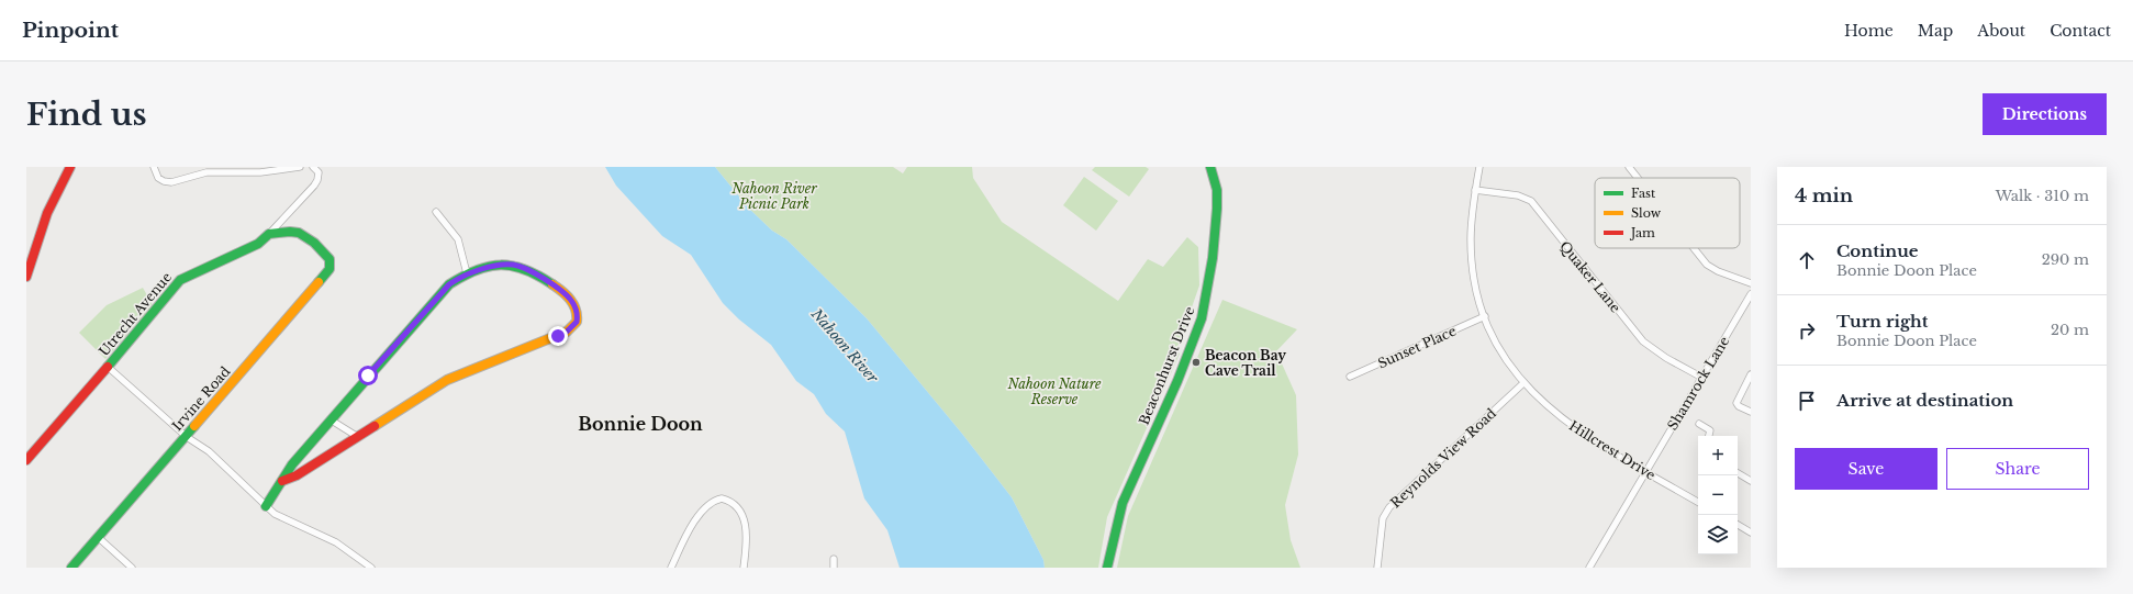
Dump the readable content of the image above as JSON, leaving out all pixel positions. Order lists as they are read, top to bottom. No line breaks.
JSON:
{"streets":{"street":["Quaker Lane","Utrecht Avenue","Sunset Place","Beaconhurst Drive","Shamrock Lane","Irvine Road","Hillcrest Drive","Reynolds View Road"]},"crossings":[["Quaker Lane","Shamrock Lane"],["Quaker Lane","Hillcrest Drive"],["Utrecht Avenue","Irvine Road"],["Sunset Place","Hillcrest Drive"],["Shamrock Lane","Hillcrest Drive"],["Hillcrest Drive","Reynolds View Road"]],"districts":["Bonnie Doon"],"water":["Nahoon River"],"parks":["Nahoon River Picnic Park","Nahoon Nature Reserve"],"places":["Beacon Bay Cave Trail"],"legend":["Fast","Slow","Jam"],"page":{"header":"Pinpoint","nav":["Home","Map","About","Contact"],"buttons":["Directions",["Save","Share"]],"title":"Find us","heading":["4 min","Walk · 310 m"],"list":[["Continue","Bonnie Doon Place","290 m"],["Turn right","Bonnie Doon Place","20 m"],"Arrive at destination"],"map_buttons":["+","−"]}}
